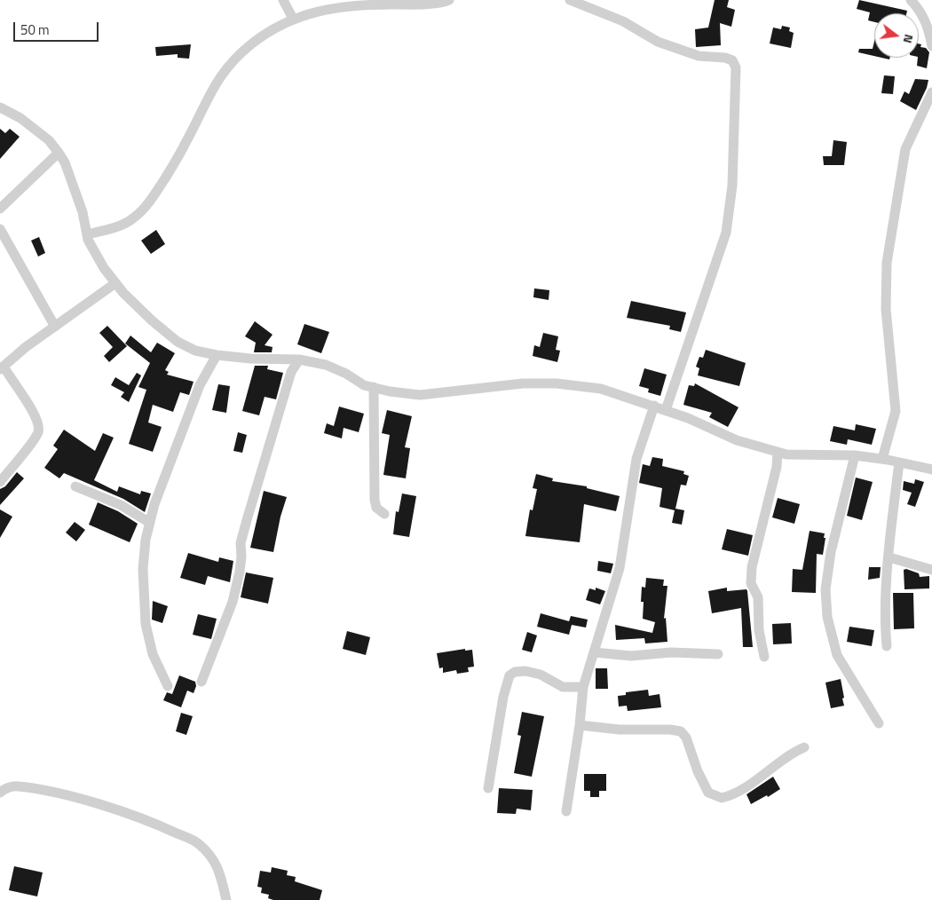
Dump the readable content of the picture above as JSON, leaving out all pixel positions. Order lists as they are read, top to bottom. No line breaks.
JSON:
{"scale_bar":"50 m","north":"right"}
